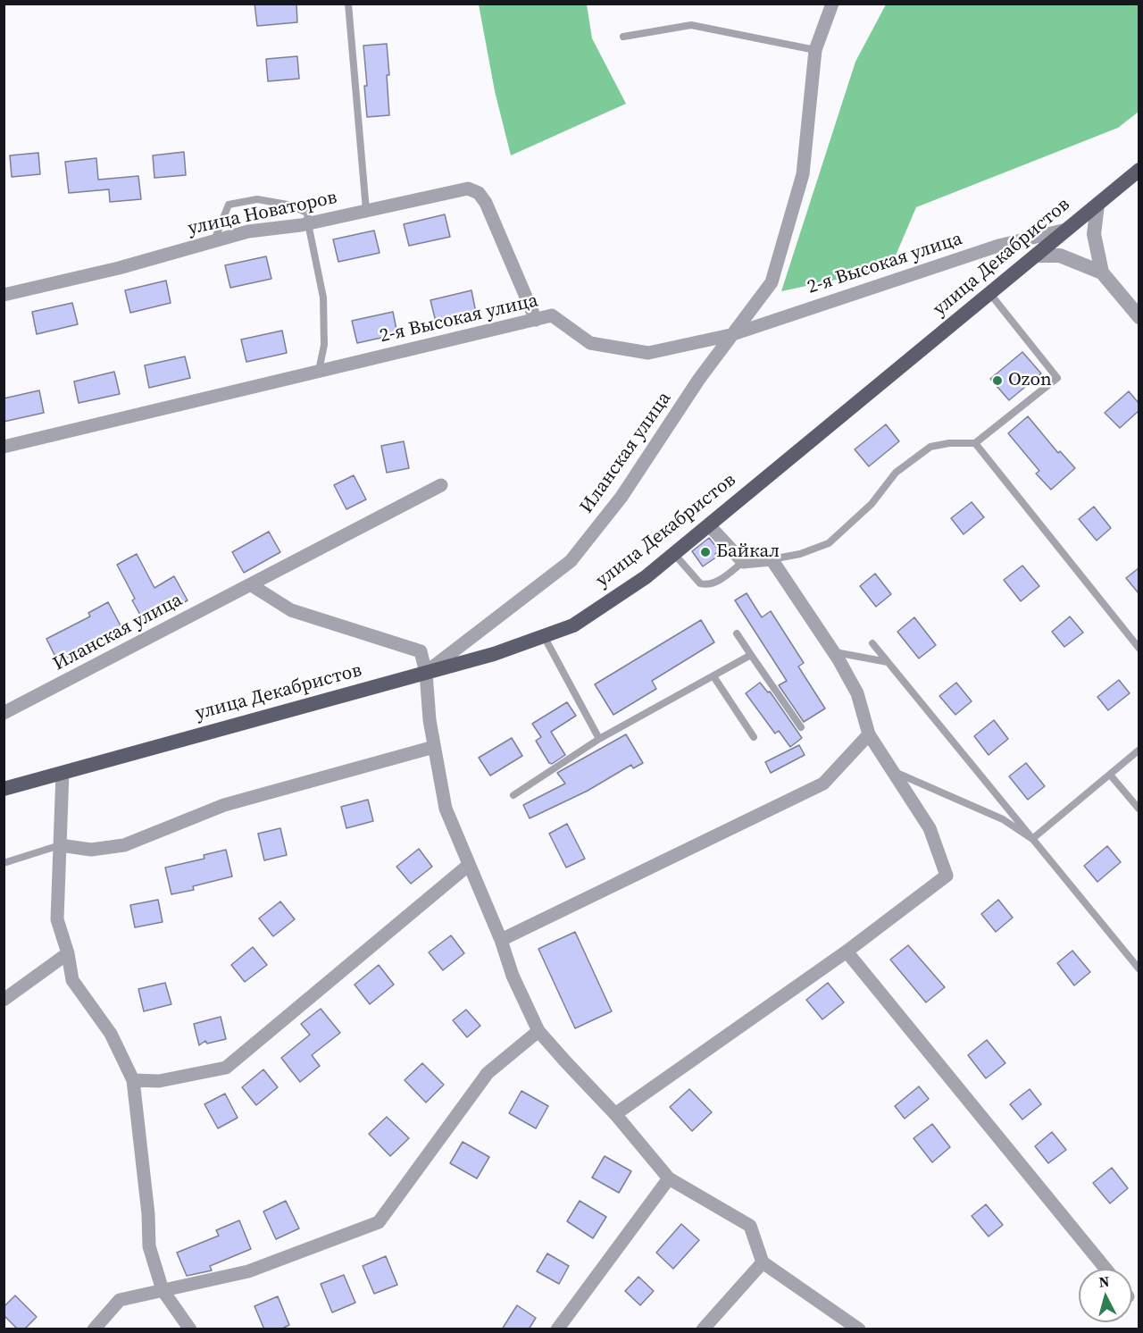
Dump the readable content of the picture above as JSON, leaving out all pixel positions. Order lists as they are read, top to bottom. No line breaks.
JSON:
{"streets":{"main road":["улица Декабристов"],"street":["улица Новаторов","2-я Высокая улица","Иланская улица"]},"crossings":[["улица Новаторов","2-я Высокая улица"],["улица Декабристов","2-я Высокая улица"],["улица Декабристов","Иланская улица"],["2-я Высокая улица","Иланская улица"]],"places":["Ozon","Байкал"],"north":"top"}
